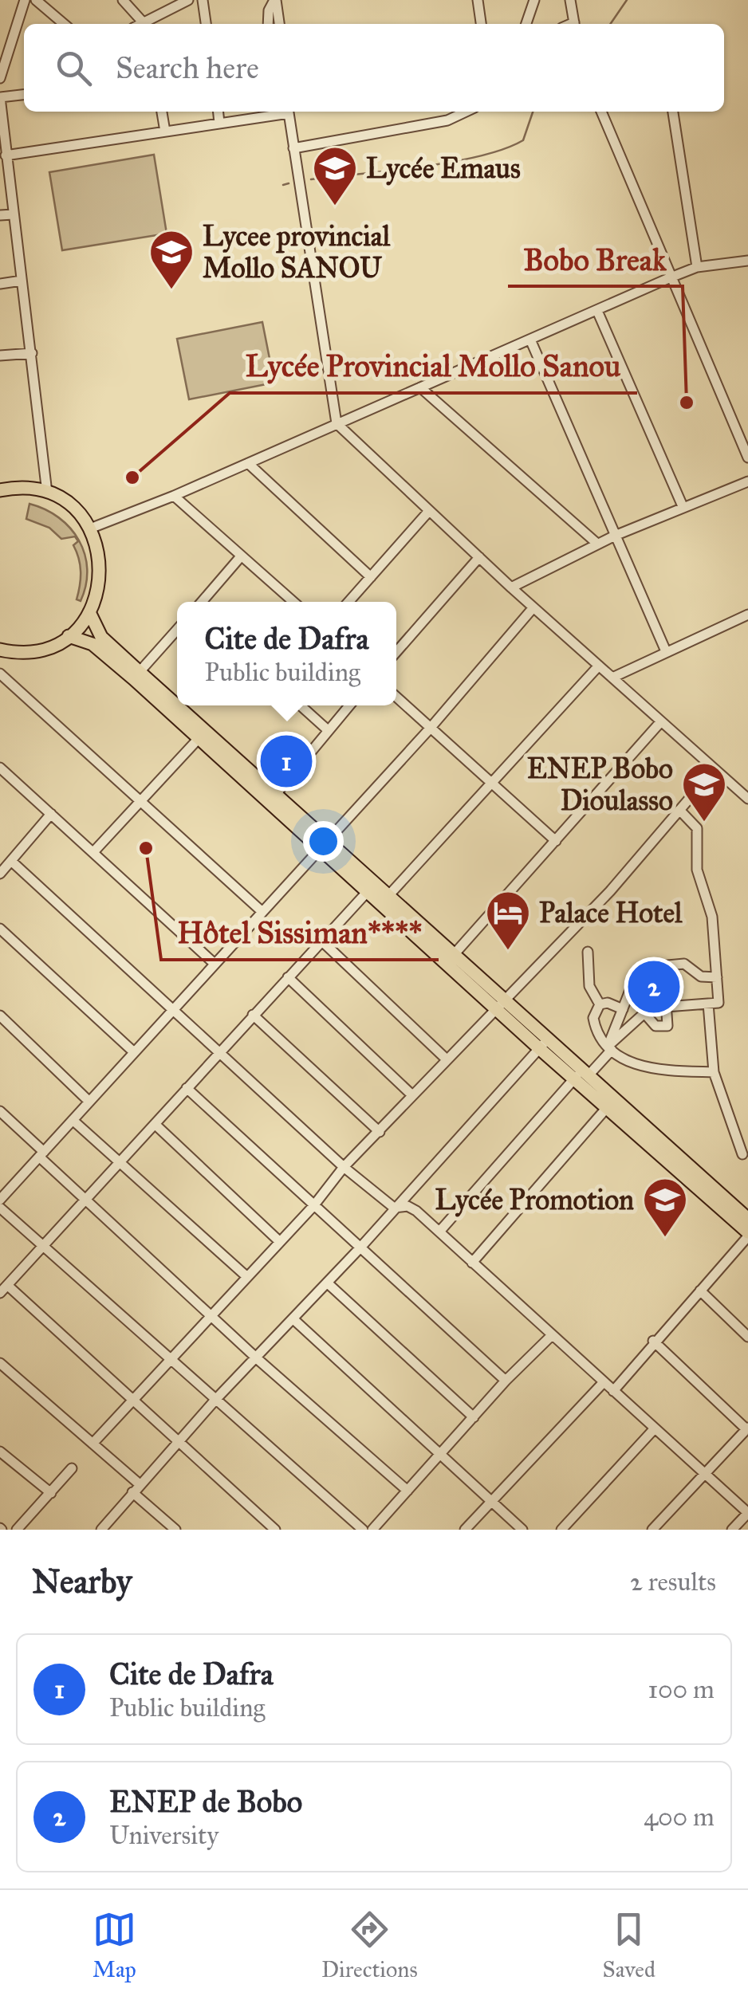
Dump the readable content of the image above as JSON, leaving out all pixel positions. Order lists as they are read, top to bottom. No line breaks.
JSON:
{"places":{"school or university":["Lycée Emaus","Lycee provincial Mollo SANOU","ENEP Bobo Dioulasso","Lycée Promotion"],"other":["Bobo Break","Lycée Provincial Mollo Sanou","Hôtel Sissiman****"],"hotel":["Palace Hotel"]},"page":{"search":"Search here","popup":["Cite de Dafra","Public building"],"pins":["1","2"],"heading":["Nearby","2 results"],"list":[{"mark":"1","name":"Cite de Dafra","note":"Public building","value":"100 m"},{"mark":"2","name":"ENEP de Bobo","note":"University","value":"400 m"}],"nav":["Map","Directions","Saved"]}}
